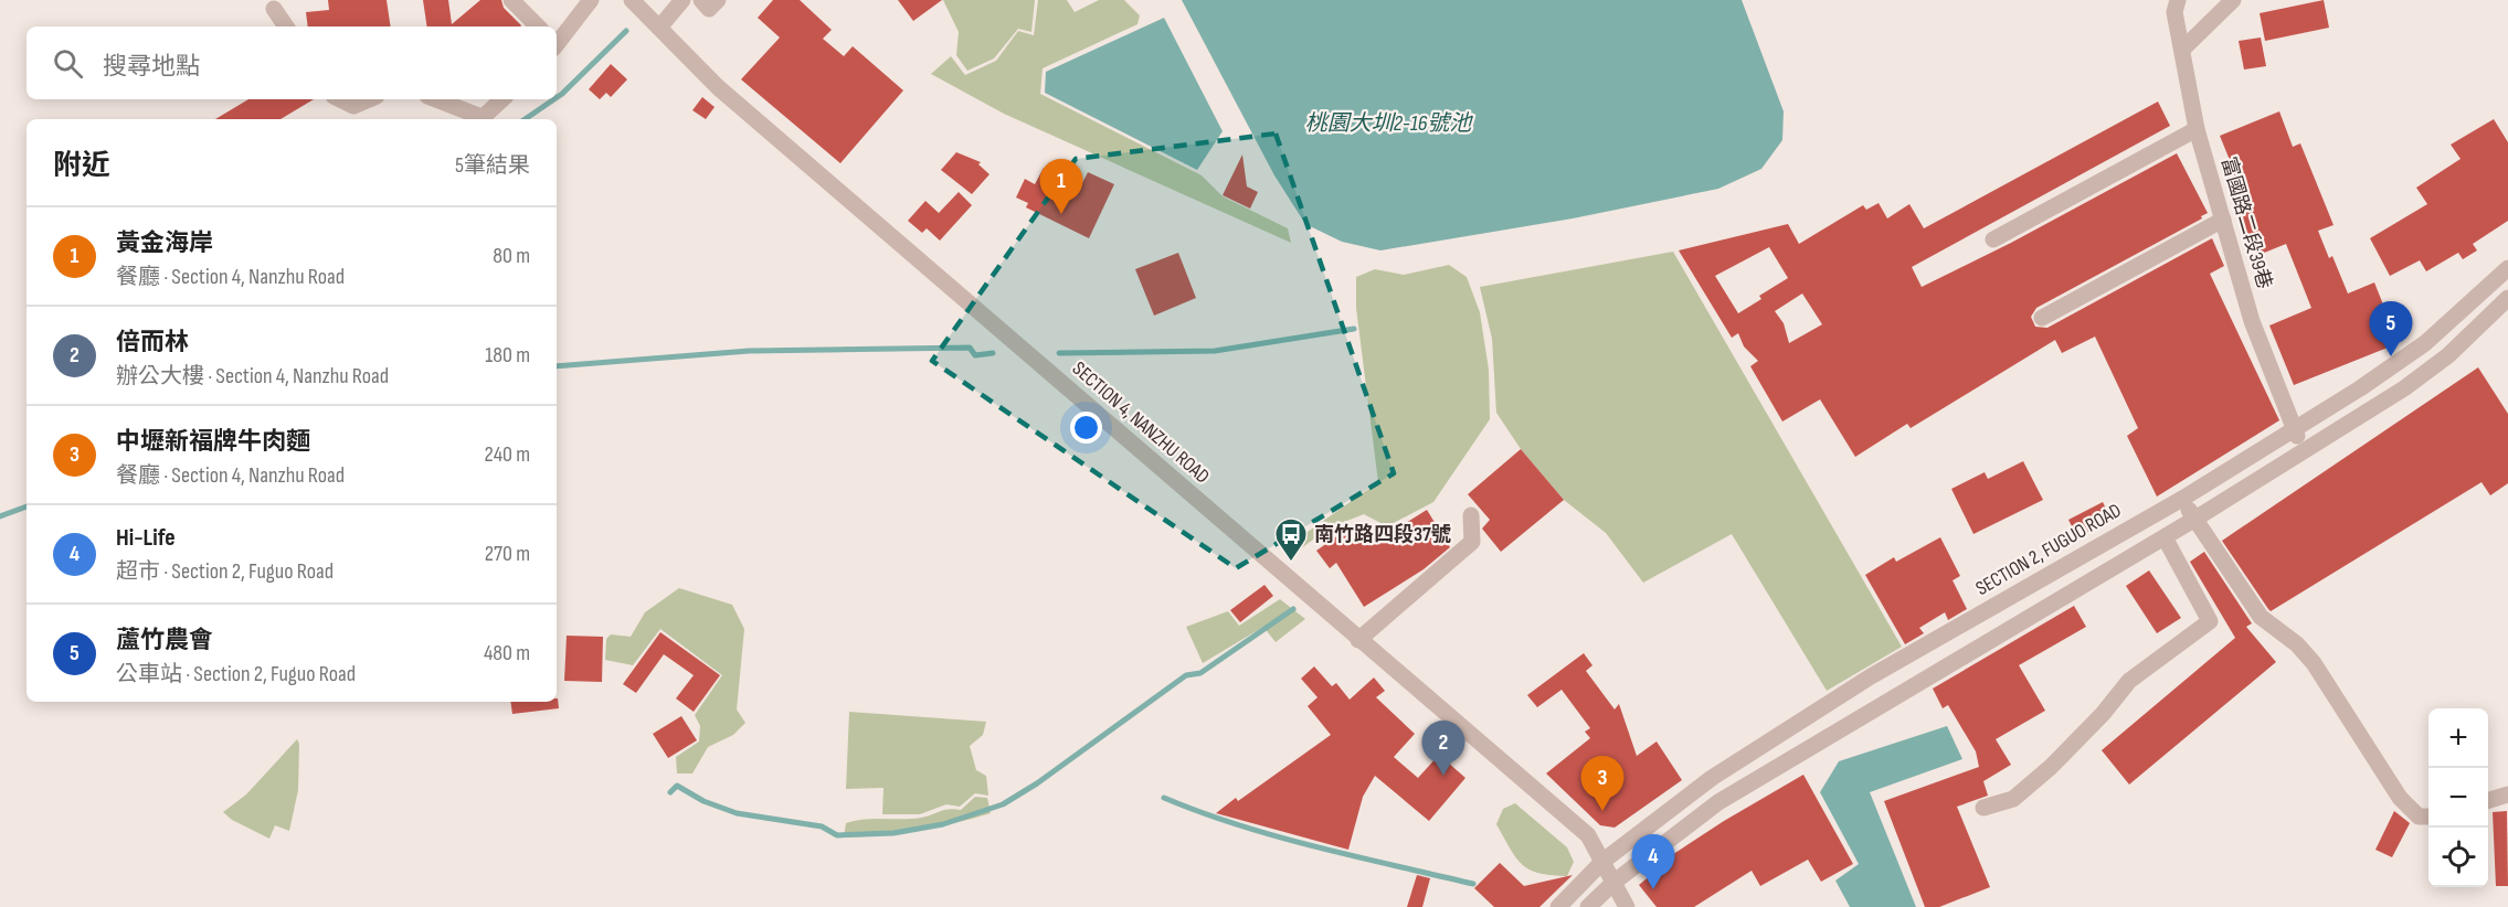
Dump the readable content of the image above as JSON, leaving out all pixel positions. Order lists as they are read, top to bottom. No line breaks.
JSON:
{"streets":{"street":["富國路二段39巷","SECTION 4, NANZHU ROAD","SECTION 2, FUGUO ROAD"]},"crossings":[["富國路二段39巷","SECTION 2, FUGUO ROAD"],["SECTION 4, NANZHU ROAD","SECTION 2, FUGUO ROAD"]],"water":["桃園大圳2-16號池"],"places":{"bus stop":["南竹路四段37號"]},"page":{"search":"搜尋地點","heading":["附近","5筆結果"],"pins":["1","5","2","3","4"],"list":[{"mark":"1","name":"黃金海岸","note":"餐廳 · Section 4, Nanzhu Road","value":"80 m"},{"mark":"2","name":"倍而林","note":"辦公大樓 · Section 4, Nanzhu Road","value":"180 m"},{"mark":"3","name":"中壢新福牌牛肉麵","note":"餐廳 · Section 4, Nanzhu Road","value":"240 m"},{"mark":"4","name":"Hi-Life","note":"超市 · Section 2, Fuguo Road","value":"270 m"},{"mark":"5","name":"蘆竹農會","note":"公車站 · Section 2, Fuguo Road","value":"480 m"}],"map_buttons":["+","−"]}}
